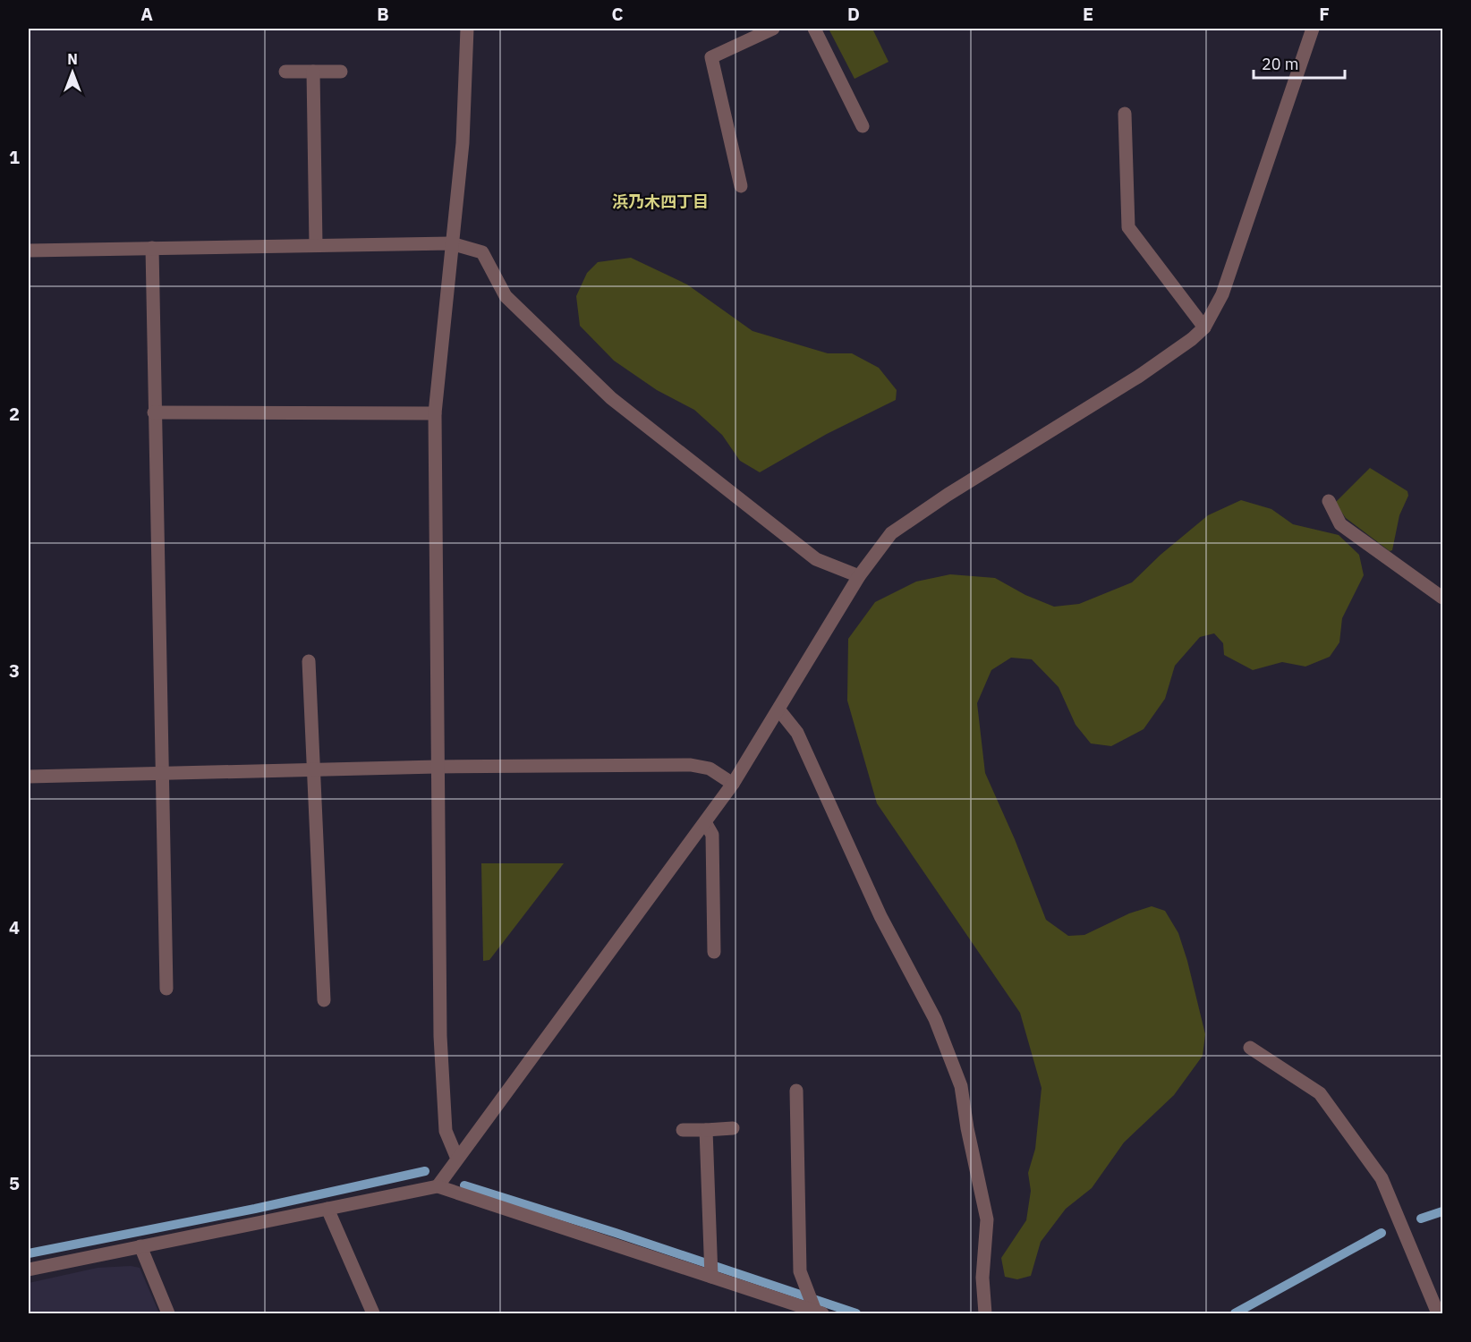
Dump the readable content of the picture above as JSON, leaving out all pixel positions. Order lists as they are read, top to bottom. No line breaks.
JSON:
{"districts":["浜乃木四丁目"],"scale_bar":"20 m","north":"top","grid":{"columns":["A","B","C","D","E","F"],"rows":["1","2","3","4","5"]}}
